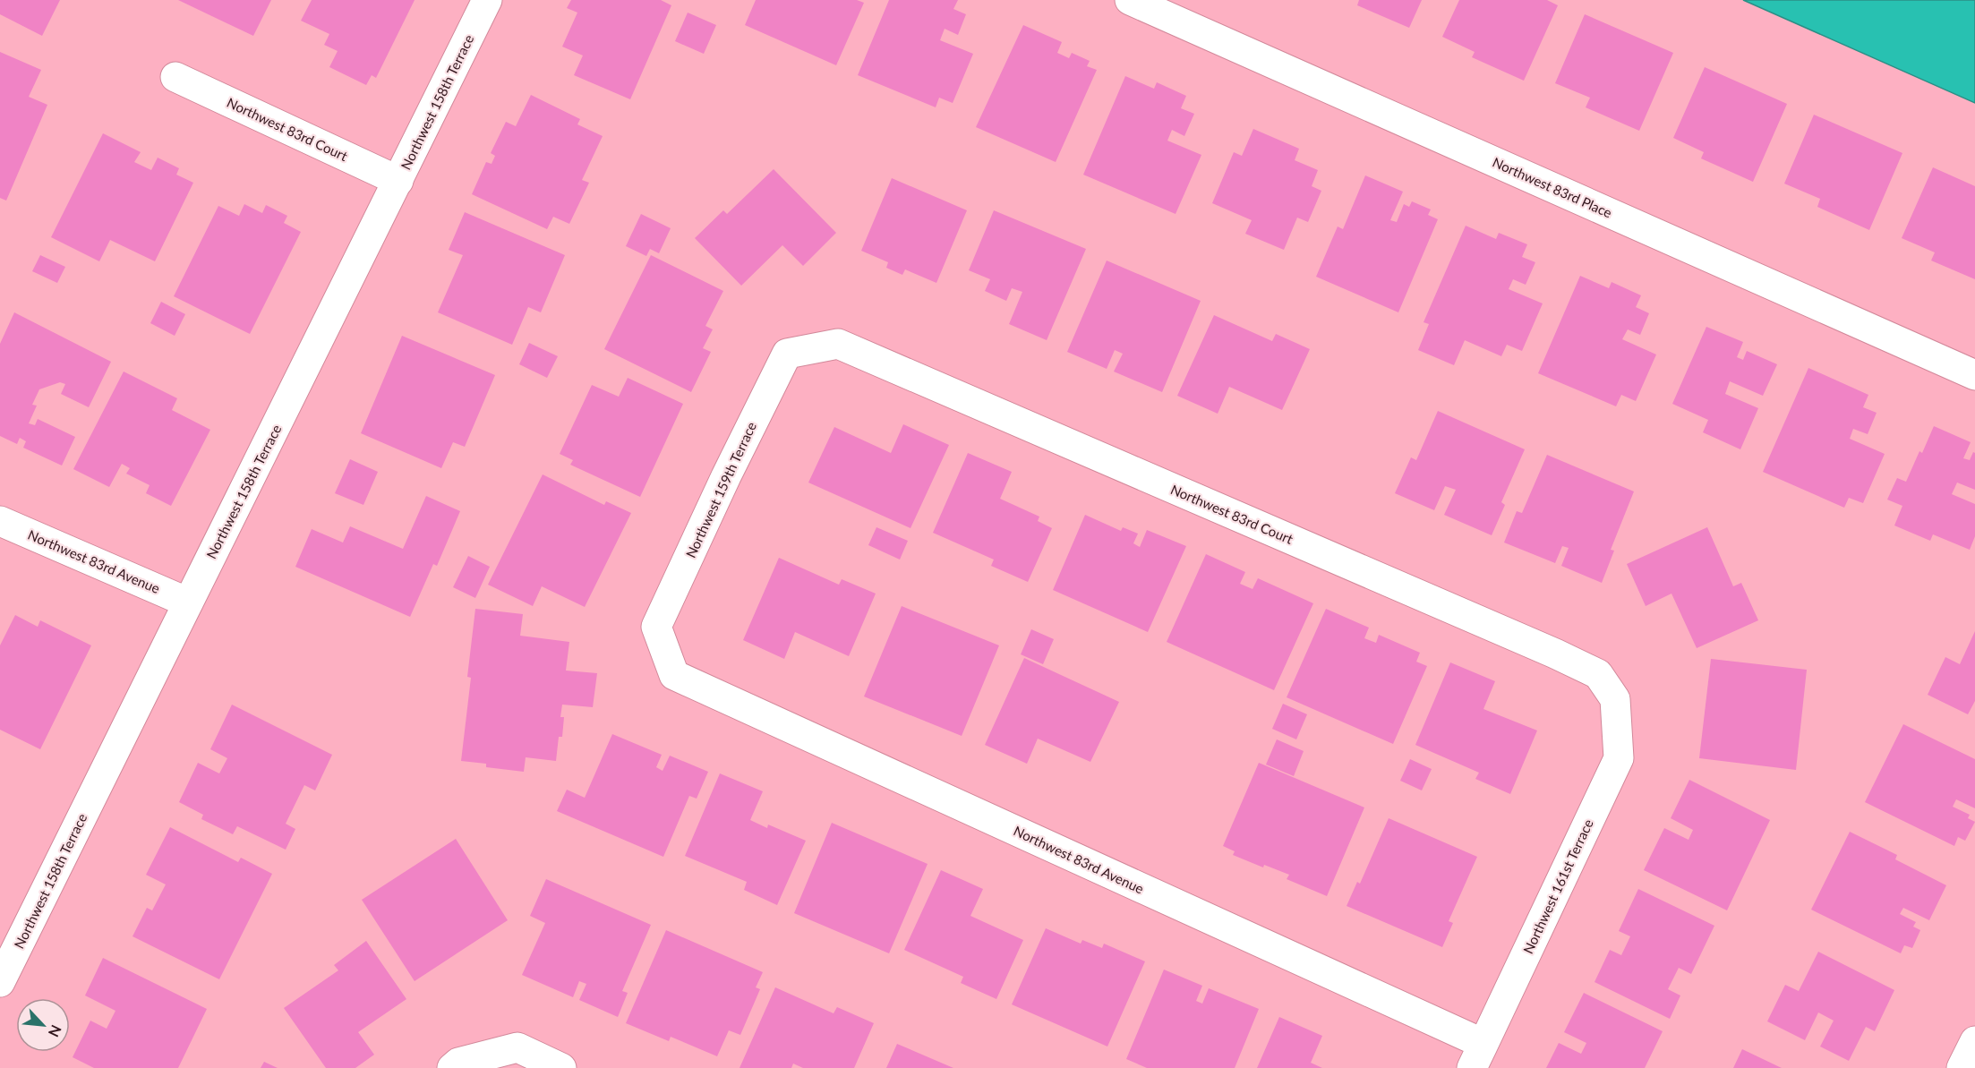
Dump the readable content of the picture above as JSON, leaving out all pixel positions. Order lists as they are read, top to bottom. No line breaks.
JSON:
{"streets":{"street":["Northwest 158th Terrace","Northwest 83rd Court","Northwest 83rd Place","Northwest 159th Terrace","Northwest 83rd Avenue","Northwest 161st Terrace"]},"crossings":[["Northwest 158th Terrace","Northwest 83rd Court"],["Northwest 158th Terrace","Northwest 83rd Avenue"],["Northwest 83rd Court","Northwest 159th Terrace"],["Northwest 83rd Court","Northwest 161st Terrace"],["Northwest 159th Terrace","Northwest 83rd Avenue"],["Northwest 83rd Avenue","Northwest 161st Terrace"]],"north":"bottom right"}
